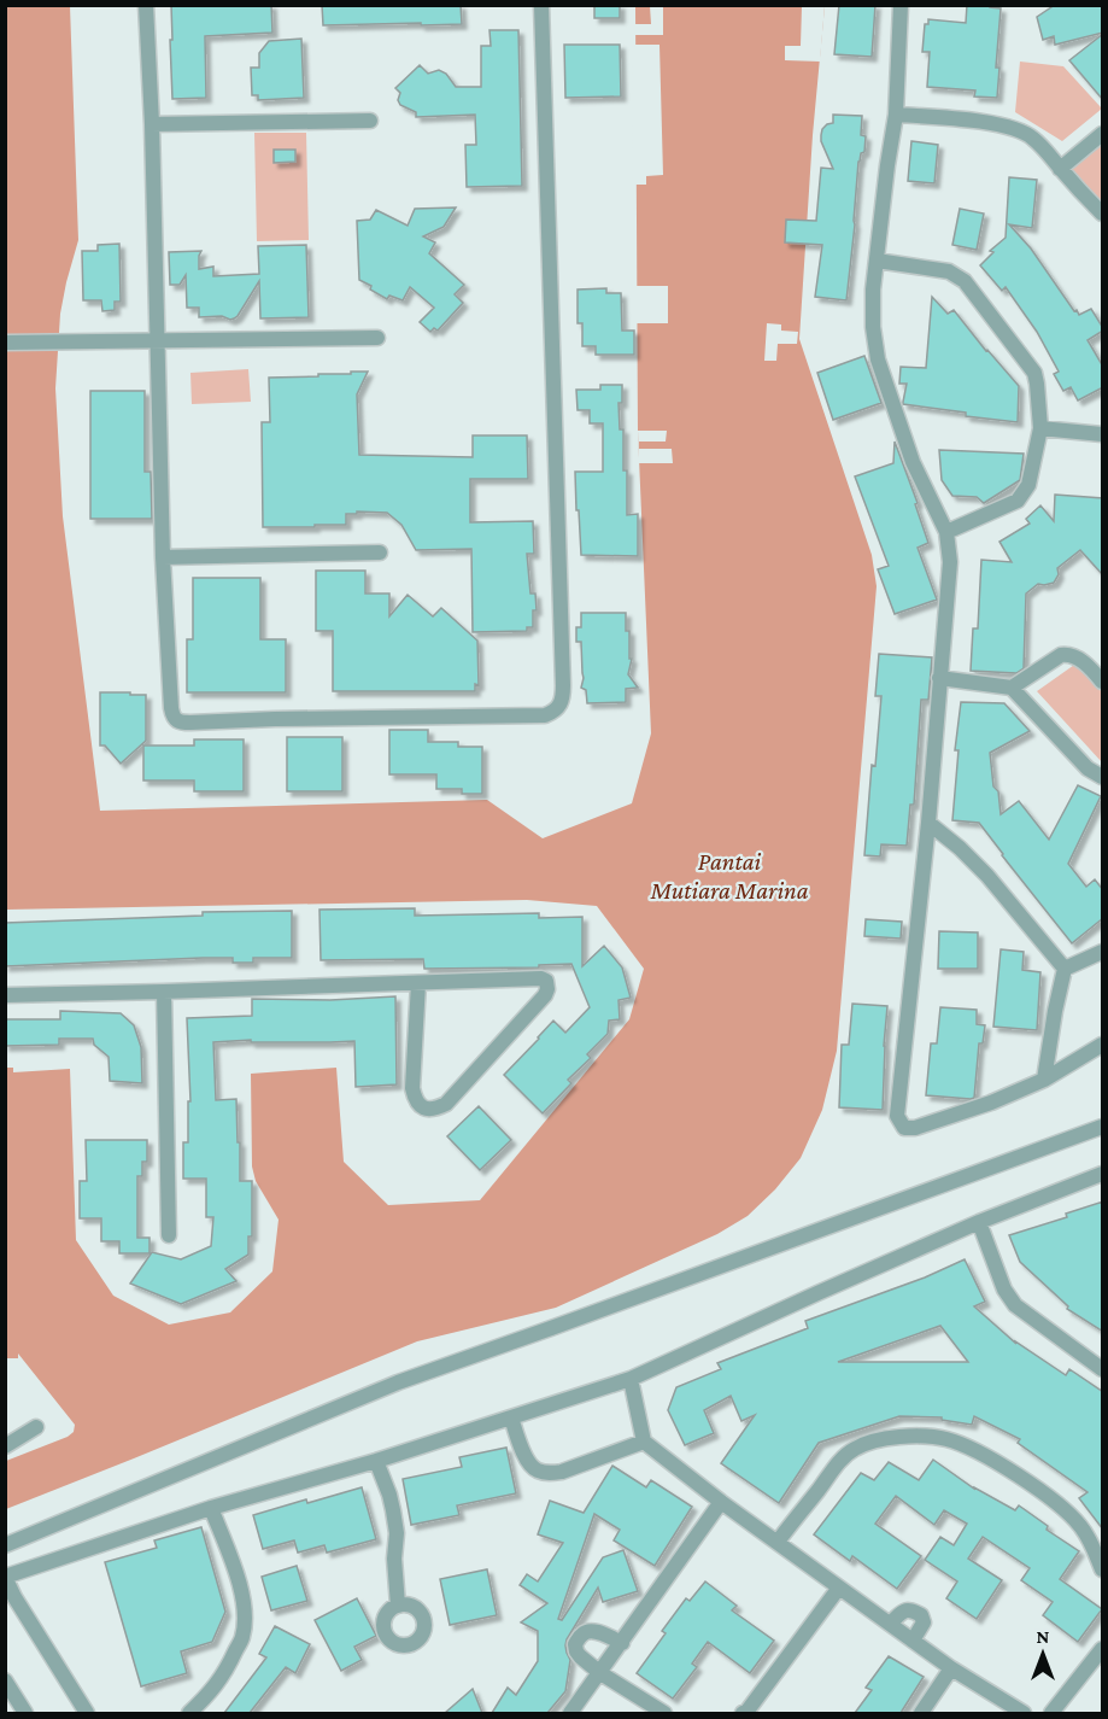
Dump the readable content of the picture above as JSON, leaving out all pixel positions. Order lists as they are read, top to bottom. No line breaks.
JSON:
{"water":["Pantai Mutiara Marina"],"north":"top"}
